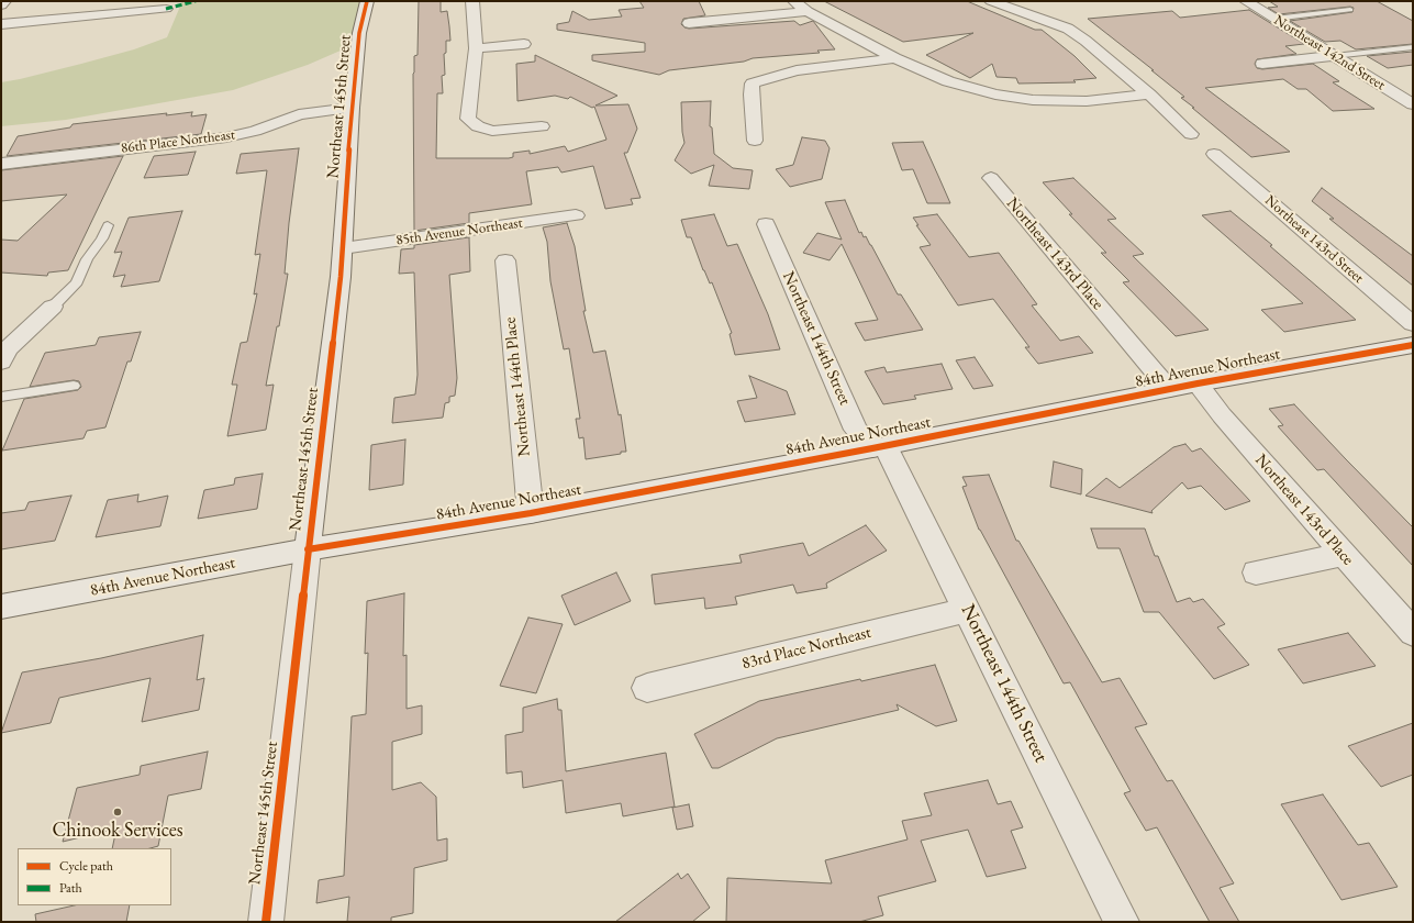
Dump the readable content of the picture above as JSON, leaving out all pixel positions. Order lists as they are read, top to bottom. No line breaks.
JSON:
{"streets":{"street":["Northeast 142nd Street","Northeast 145th Street","86th Place Northeast","85th Avenue Northeast","Northeast 143rd Street","Northeast 143rd Place","Northeast 144th Street","84th Avenue Northeast","Northeast 144th Place","83rd Place Northeast"]},"crossings":[["Northeast 145th Street","86th Place Northeast"],["Northeast 145th Street","85th Avenue Northeast"],["Northeast 145th Street","84th Avenue Northeast"],["Northeast 143rd Place","84th Avenue Northeast"],["Northeast 144th Street","84th Avenue Northeast"],["Northeast 144th Street","83rd Place Northeast"],["84th Avenue Northeast","Northeast 144th Place"]],"places":["Chinook Services"],"legend":["Cycle path","Path"]}
